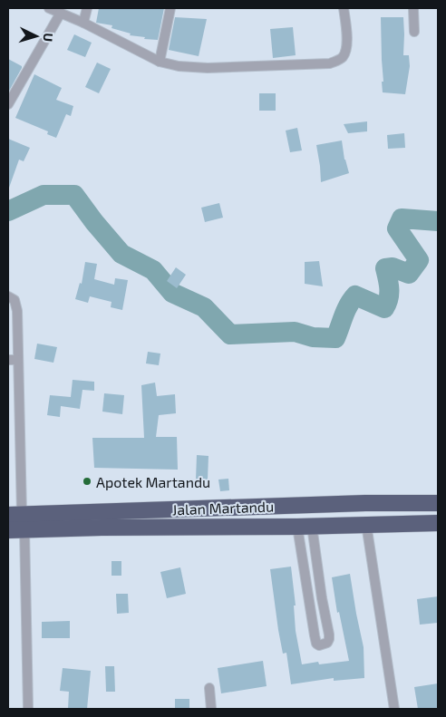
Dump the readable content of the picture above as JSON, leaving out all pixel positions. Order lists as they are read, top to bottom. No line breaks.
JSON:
{"streets":{"highway":["Jalan Martandu"]},"places":["Apotek Martandu"],"north":"right"}
